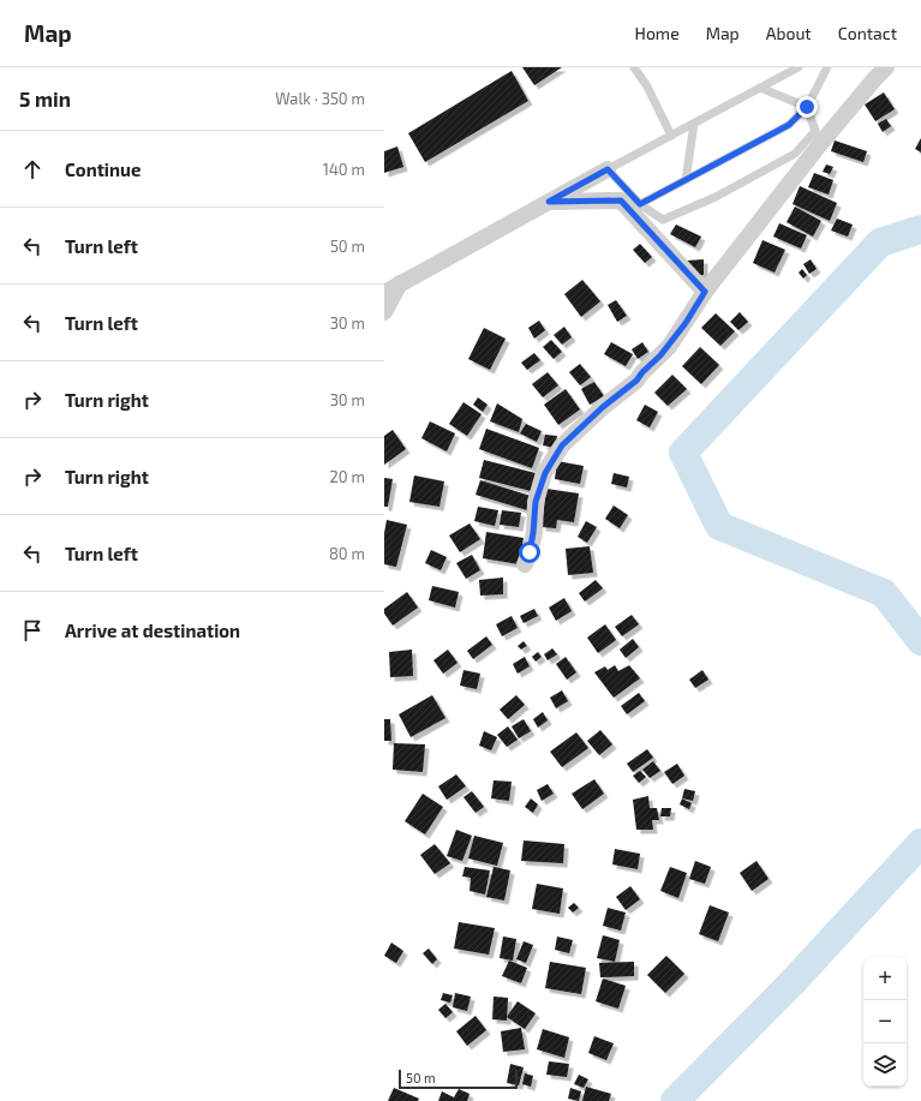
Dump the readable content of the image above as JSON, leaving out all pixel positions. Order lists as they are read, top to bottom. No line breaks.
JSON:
{"scale_bar":"50 m","page":{"header":"Map","nav":["Home","Map","About","Contact"],"heading":["5 min","Walk · 350 m"],"list":[["Continue","140 m"],["Turn left","50 m"],["Turn left","30 m"],["Turn right","30 m"],["Turn right","20 m"],["Turn left","80 m"],"Arrive at destination"],"map_buttons":["+","−"],"scale":"50 m"}}
